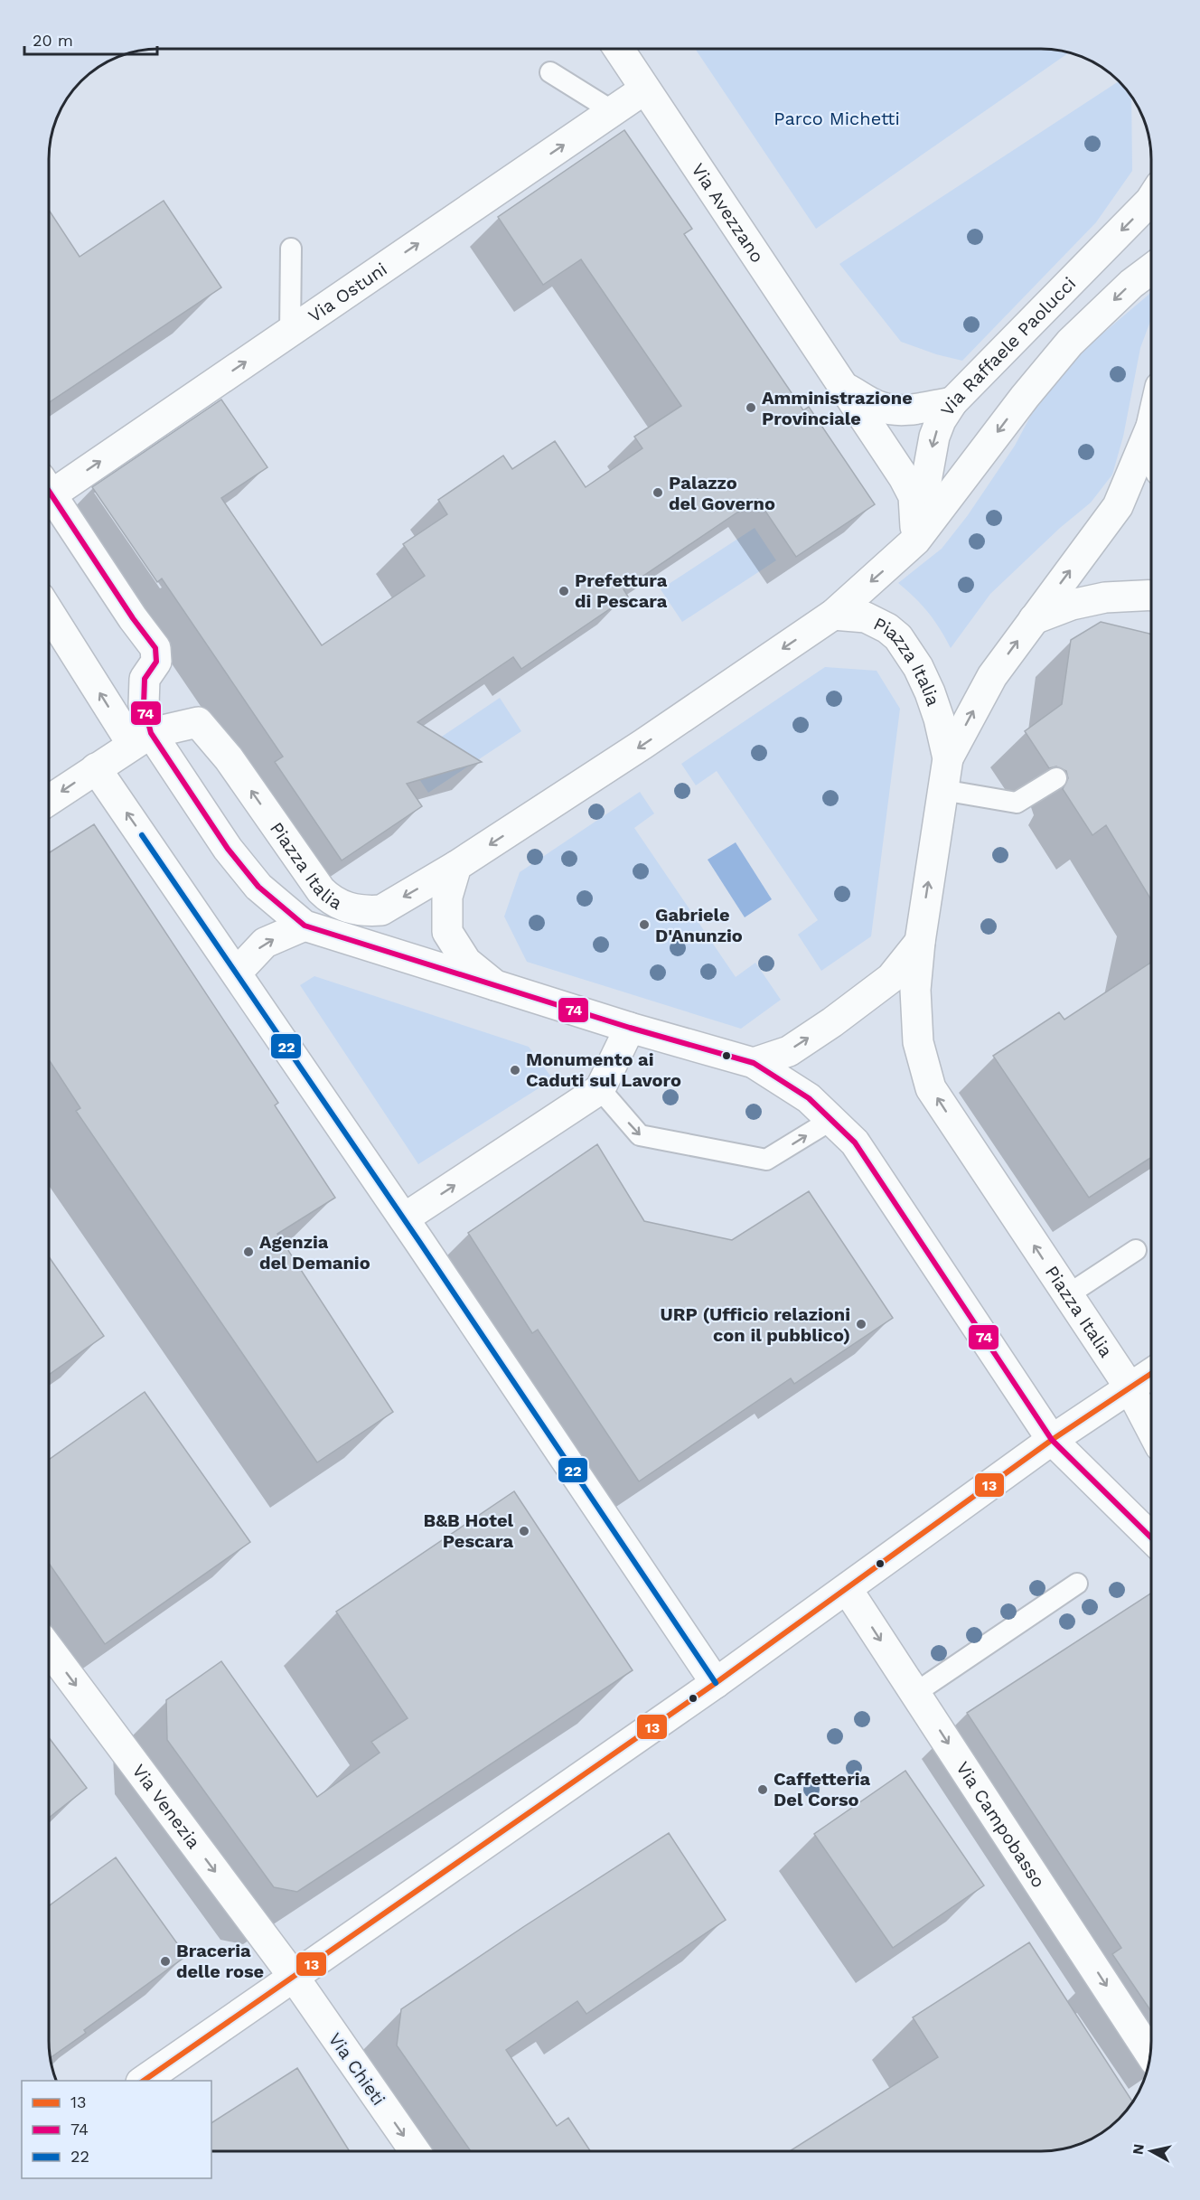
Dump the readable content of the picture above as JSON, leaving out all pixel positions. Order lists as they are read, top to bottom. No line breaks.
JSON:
{"streets":{"street":["Via Avezzano","Via Ostuni","Via Raffaele Paolucci","Piazza Italia","Via Venezia","Via Campobasso","Via Chieti"]},"crossings":[["Via Avezzano","Via Ostuni"],["Via Avezzano","Via Raffaele Paolucci"],["Via Avezzano","Piazza Italia"],["Via Raffaele Paolucci","Piazza Italia"],["Via Venezia","Via Chieti"]],"one_way":["Via Ostuni","Via Venezia","Via Campobasso","Via Chieti"],"parks":["Parco Michetti"],"places":["Amministrazione Provinciale","Palazzo del Governo","Prefettura di Pescara","Gabriele D'Anunzio","Monumento ai Caduti sul Lavoro","Agenzia del Demanio","URP (Ufficio relazioni con il pubblico)","B&B Hotel Pescara","Caffetteria Del Corso","Braceria delle rose"],"lines":["transit line 74","transit line 22","transit line 13"],"legend":["13","74","22"],"scale_bar":"20 m","north":"left"}
